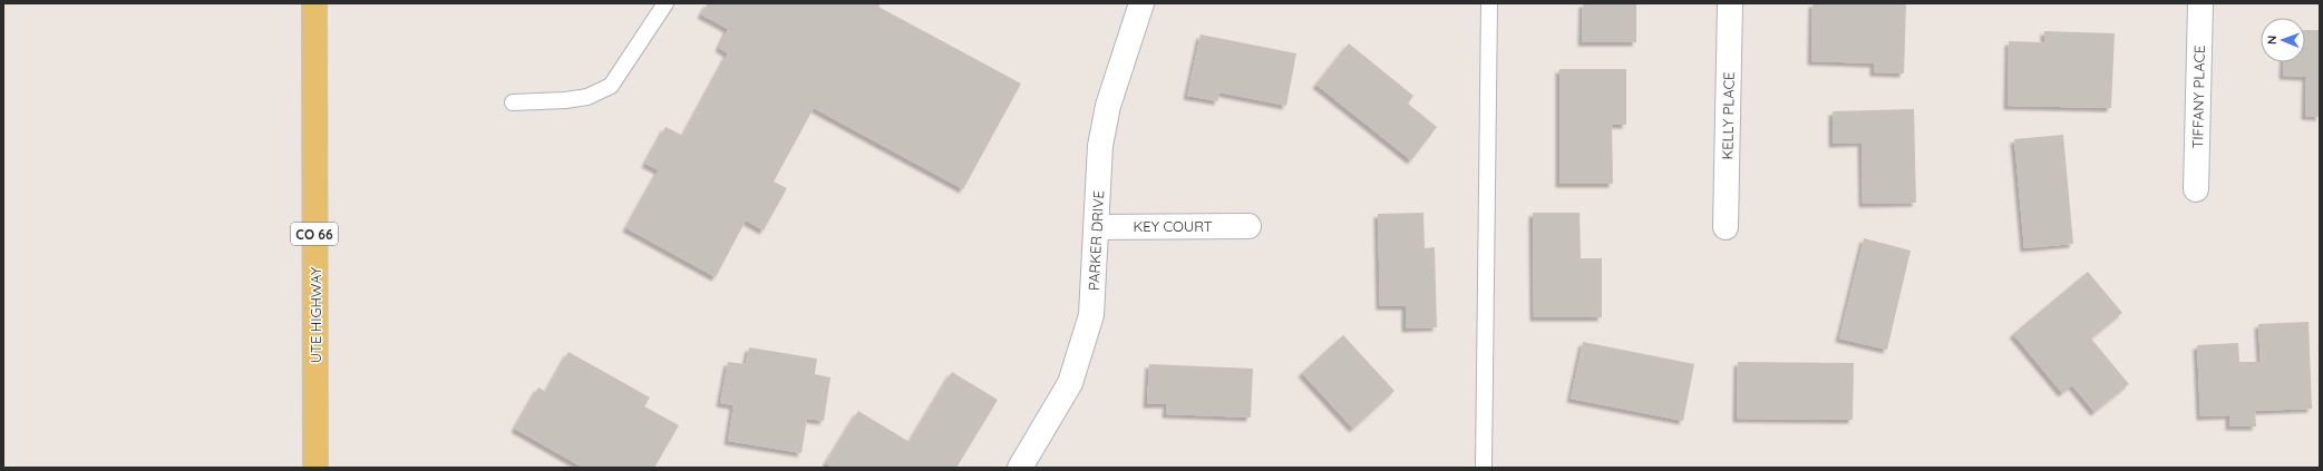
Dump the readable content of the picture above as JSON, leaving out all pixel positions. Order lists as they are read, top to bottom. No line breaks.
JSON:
{"streets":{"main road":["CO 66","UTE HIGHWAY"],"street":["TIFFANY PLACE","KELLY PLACE","KEY COURT","PARKER DRIVE"]},"crossings":[["KEY COURT","PARKER DRIVE"]],"north":"left"}
